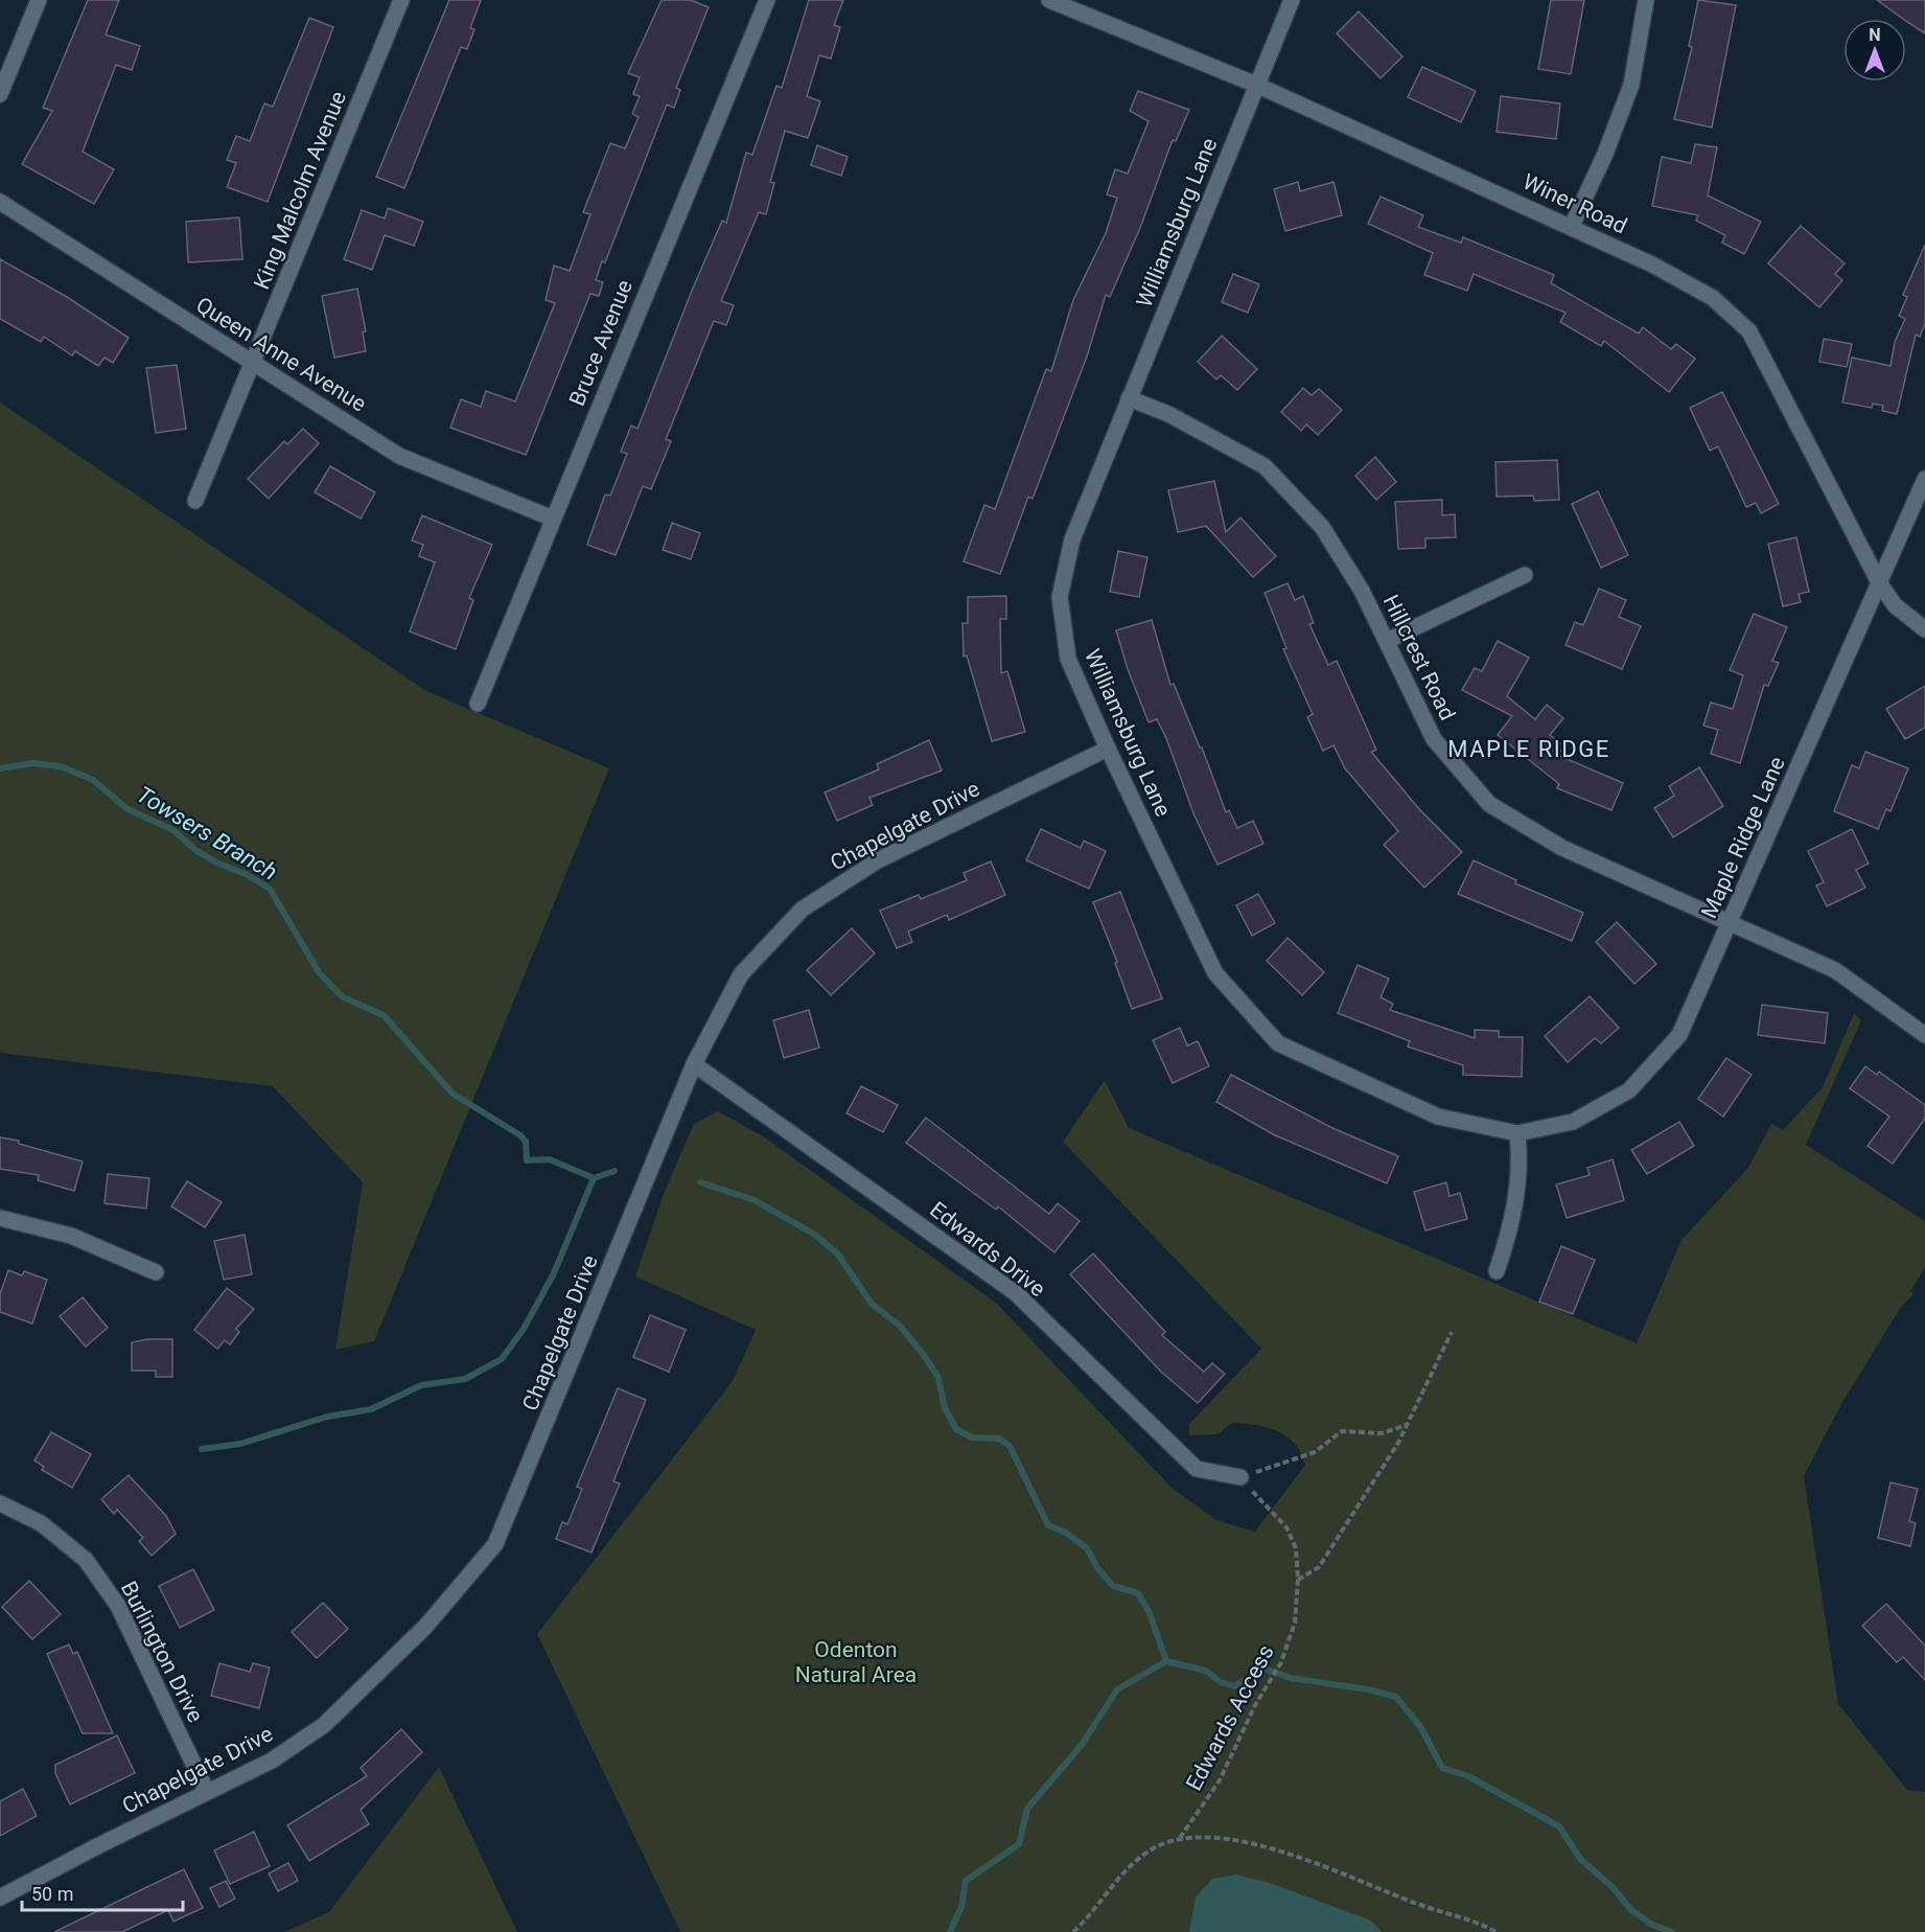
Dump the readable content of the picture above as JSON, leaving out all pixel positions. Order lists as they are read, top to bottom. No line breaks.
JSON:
{"streets":{"street":["King Malcolm Avenue","Winer Road","Williamsburg Lane","Bruce Avenue","Queen Anne Avenue","Hillcrest Road","Chapelgate Drive","Maple Ridge Lane","Edwards Drive","Burlington Drive"],"path":["Edwards Access"]},"crossings":[["King Malcolm Avenue","Queen Anne Avenue"],["Winer Road","Williamsburg Lane"],["Winer Road","Maple Ridge Lane"],["Williamsburg Lane","Hillcrest Road"],["Williamsburg Lane","Chapelgate Drive"],["Williamsburg Lane","Maple Ridge Lane"],["Bruce Avenue","Queen Anne Avenue"],["Hillcrest Road","Maple Ridge Lane"],["Chapelgate Drive","Edwards Drive"],["Chapelgate Drive","Burlington Drive"],["Edwards Drive","Edwards Access"]],"districts":["MAPLE RIDGE"],"water":["Towsers Branch"],"parks":["Odenton Natural Area"],"scale_bar":"50 m","north":"top"}
